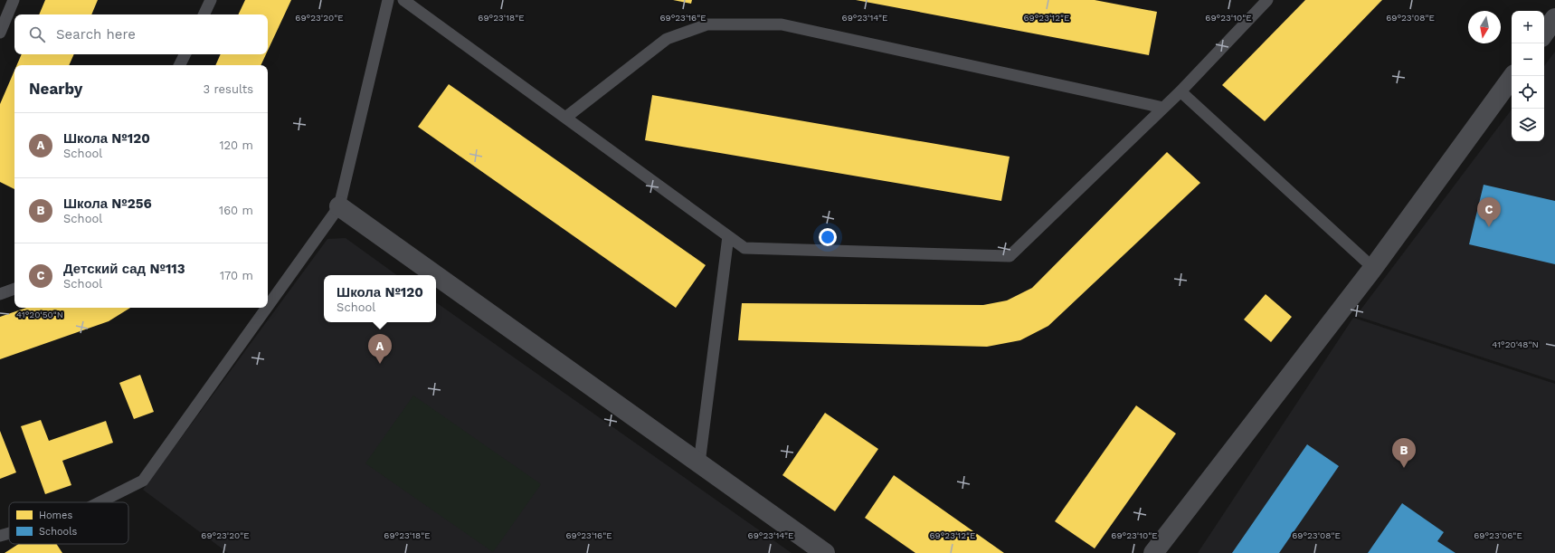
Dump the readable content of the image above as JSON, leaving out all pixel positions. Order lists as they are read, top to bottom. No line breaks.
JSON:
{"legend":["Homes","Schools"],"north":"bottom","page":{"map_buttons":["+","−"],"search":"Search here","heading":["Nearby","3 results"],"list":[{"mark":"A","name":"Школа №120","note":"School","value":"120 m"},{"mark":"B","name":"Школа №256","note":"School","value":"160 m"},{"mark":"C","name":"Детский сад №113","note":"School","value":"170 m"}],"pins":["C","A","B"],"popup":["Школа №120","School"]},"coordinates":["69°23'20\"E","69°23'18\"E","69°23'16\"E","69°23'14\"E","69°23'12\"E","69°23'10\"E","69°23'08\"E","41°20'50\"N","41°20'48\"N","69°23'06\"E"]}
